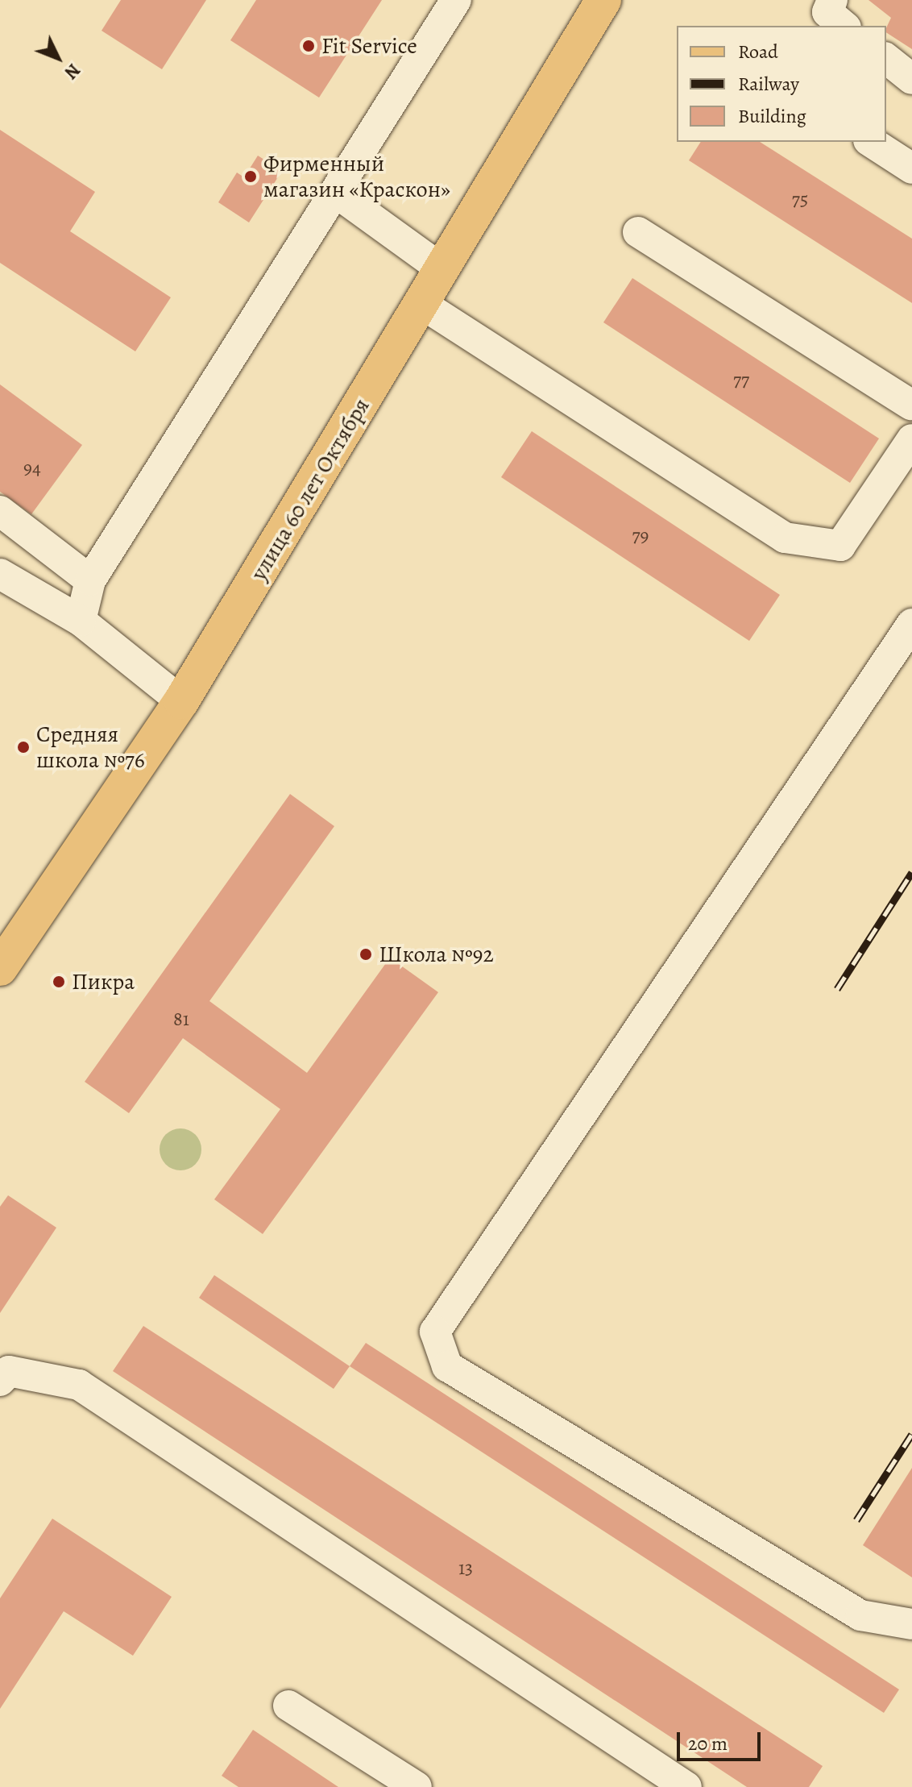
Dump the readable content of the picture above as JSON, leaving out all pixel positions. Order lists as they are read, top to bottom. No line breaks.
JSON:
{"streets":{"main road":["улица 60 лет Октября"]},"places":["Fit Service","Фирменный магазин «Краскон»","Средняя школа №76","Школа №92","Пикра"],"house_numbers":["75","77","94","79","81","13"],"legend":["Road","Railway","Building"],"scale_bar":"20 m","north":"bottom right"}
